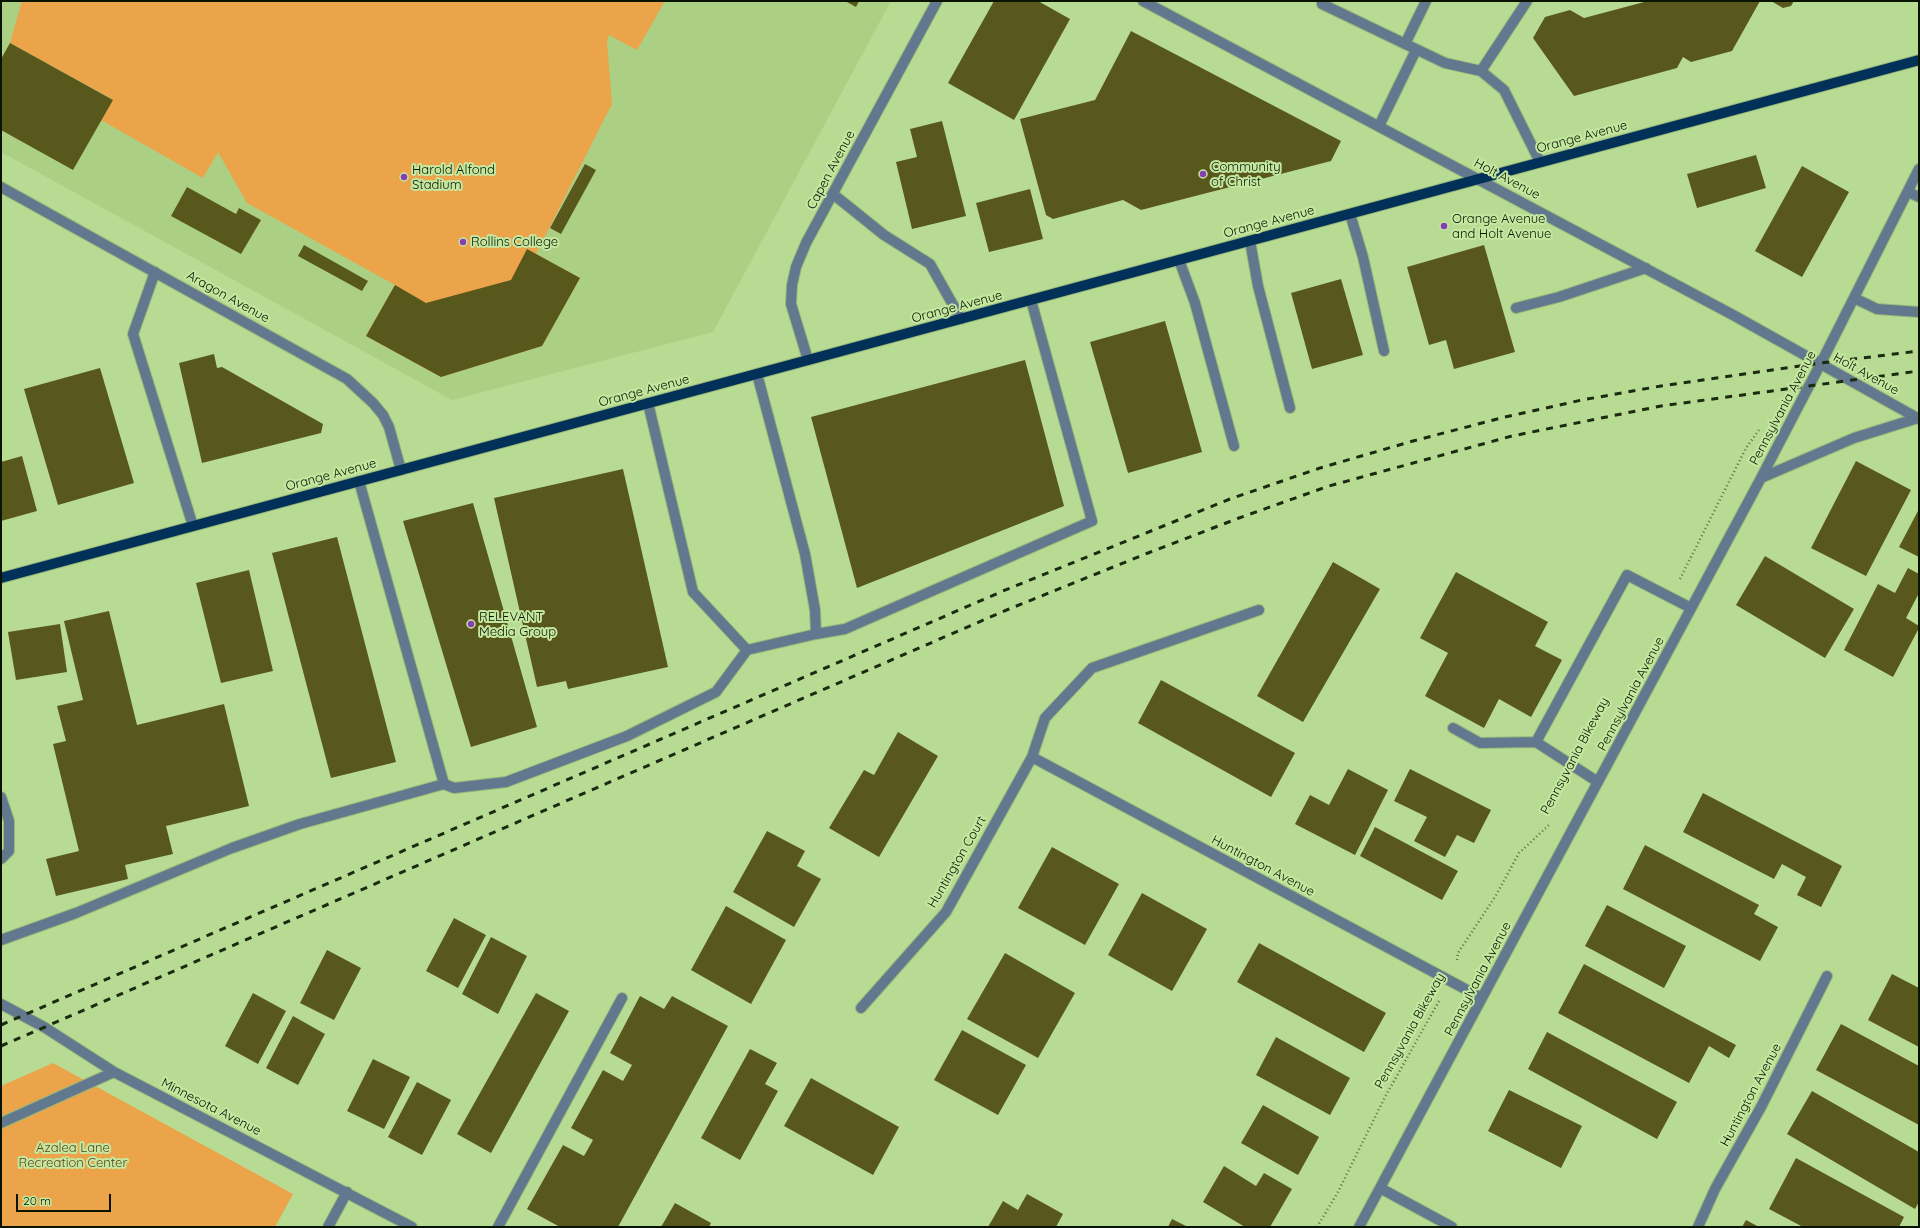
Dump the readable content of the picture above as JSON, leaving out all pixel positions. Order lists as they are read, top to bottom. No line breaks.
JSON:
{"streets":{"main road":["Orange Avenue"],"street":["Capen Avenue","Holt Avenue","Aragon Avenue","Pennsylvania Avenue","Huntington Court","Huntington Avenue","Minnesota Avenue"],"path":["Pennsyvania Bikeway"]},"crossings":[["Orange Avenue","Capen Avenue"],["Orange Avenue","Holt Avenue"],["Orange Avenue","Aragon Avenue"],["Holt Avenue","Pennsylvania Avenue"],["Pennsylvania Avenue","Huntington Avenue"],["Pennsyvania Bikeway","Huntington Avenue"],["Huntington Court","Huntington Avenue"]],"parks":["Azalea Lane Recreation Center"],"places":["Community of Christ","Harold Alfond Stadium","Orange Avenue and Holt Avenue","Rollins College","RELEVANT Media Group"],"scale_bar":"20 m"}
